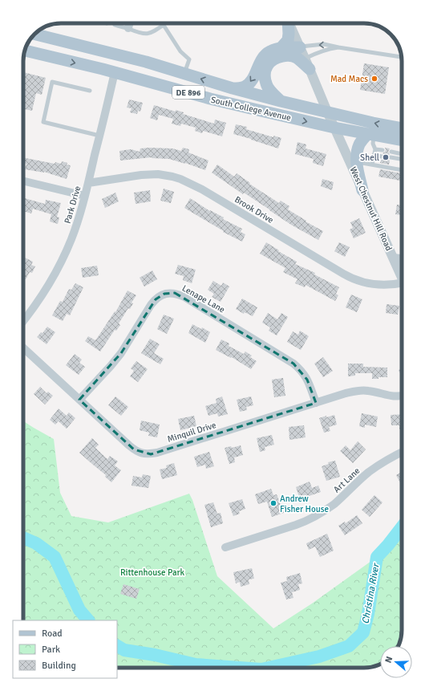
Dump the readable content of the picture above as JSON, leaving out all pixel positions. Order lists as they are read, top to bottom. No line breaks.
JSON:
{"streets":{"main road":["DE 896","South College Avenue"],"street":["Park Drive","West Chestnut Hill Road","Brook Drive","Lenape Lane","Minquil Drive","Art Lane"]},"crossings":[["DE 896","South College Avenue"],["South College Avenue","Park Drive"],["South College Avenue","West Chestnut Hill Road"],["Park Drive","Brook Drive"],["Lenape Lane","Minquil Drive"]],"water":["Christina River"],"parks":["Rittenhouse Park"],"places":["Mad Macs","Shell","Andrew Fisher House"],"legend":["Road","Park","Building"],"north":"left"}
